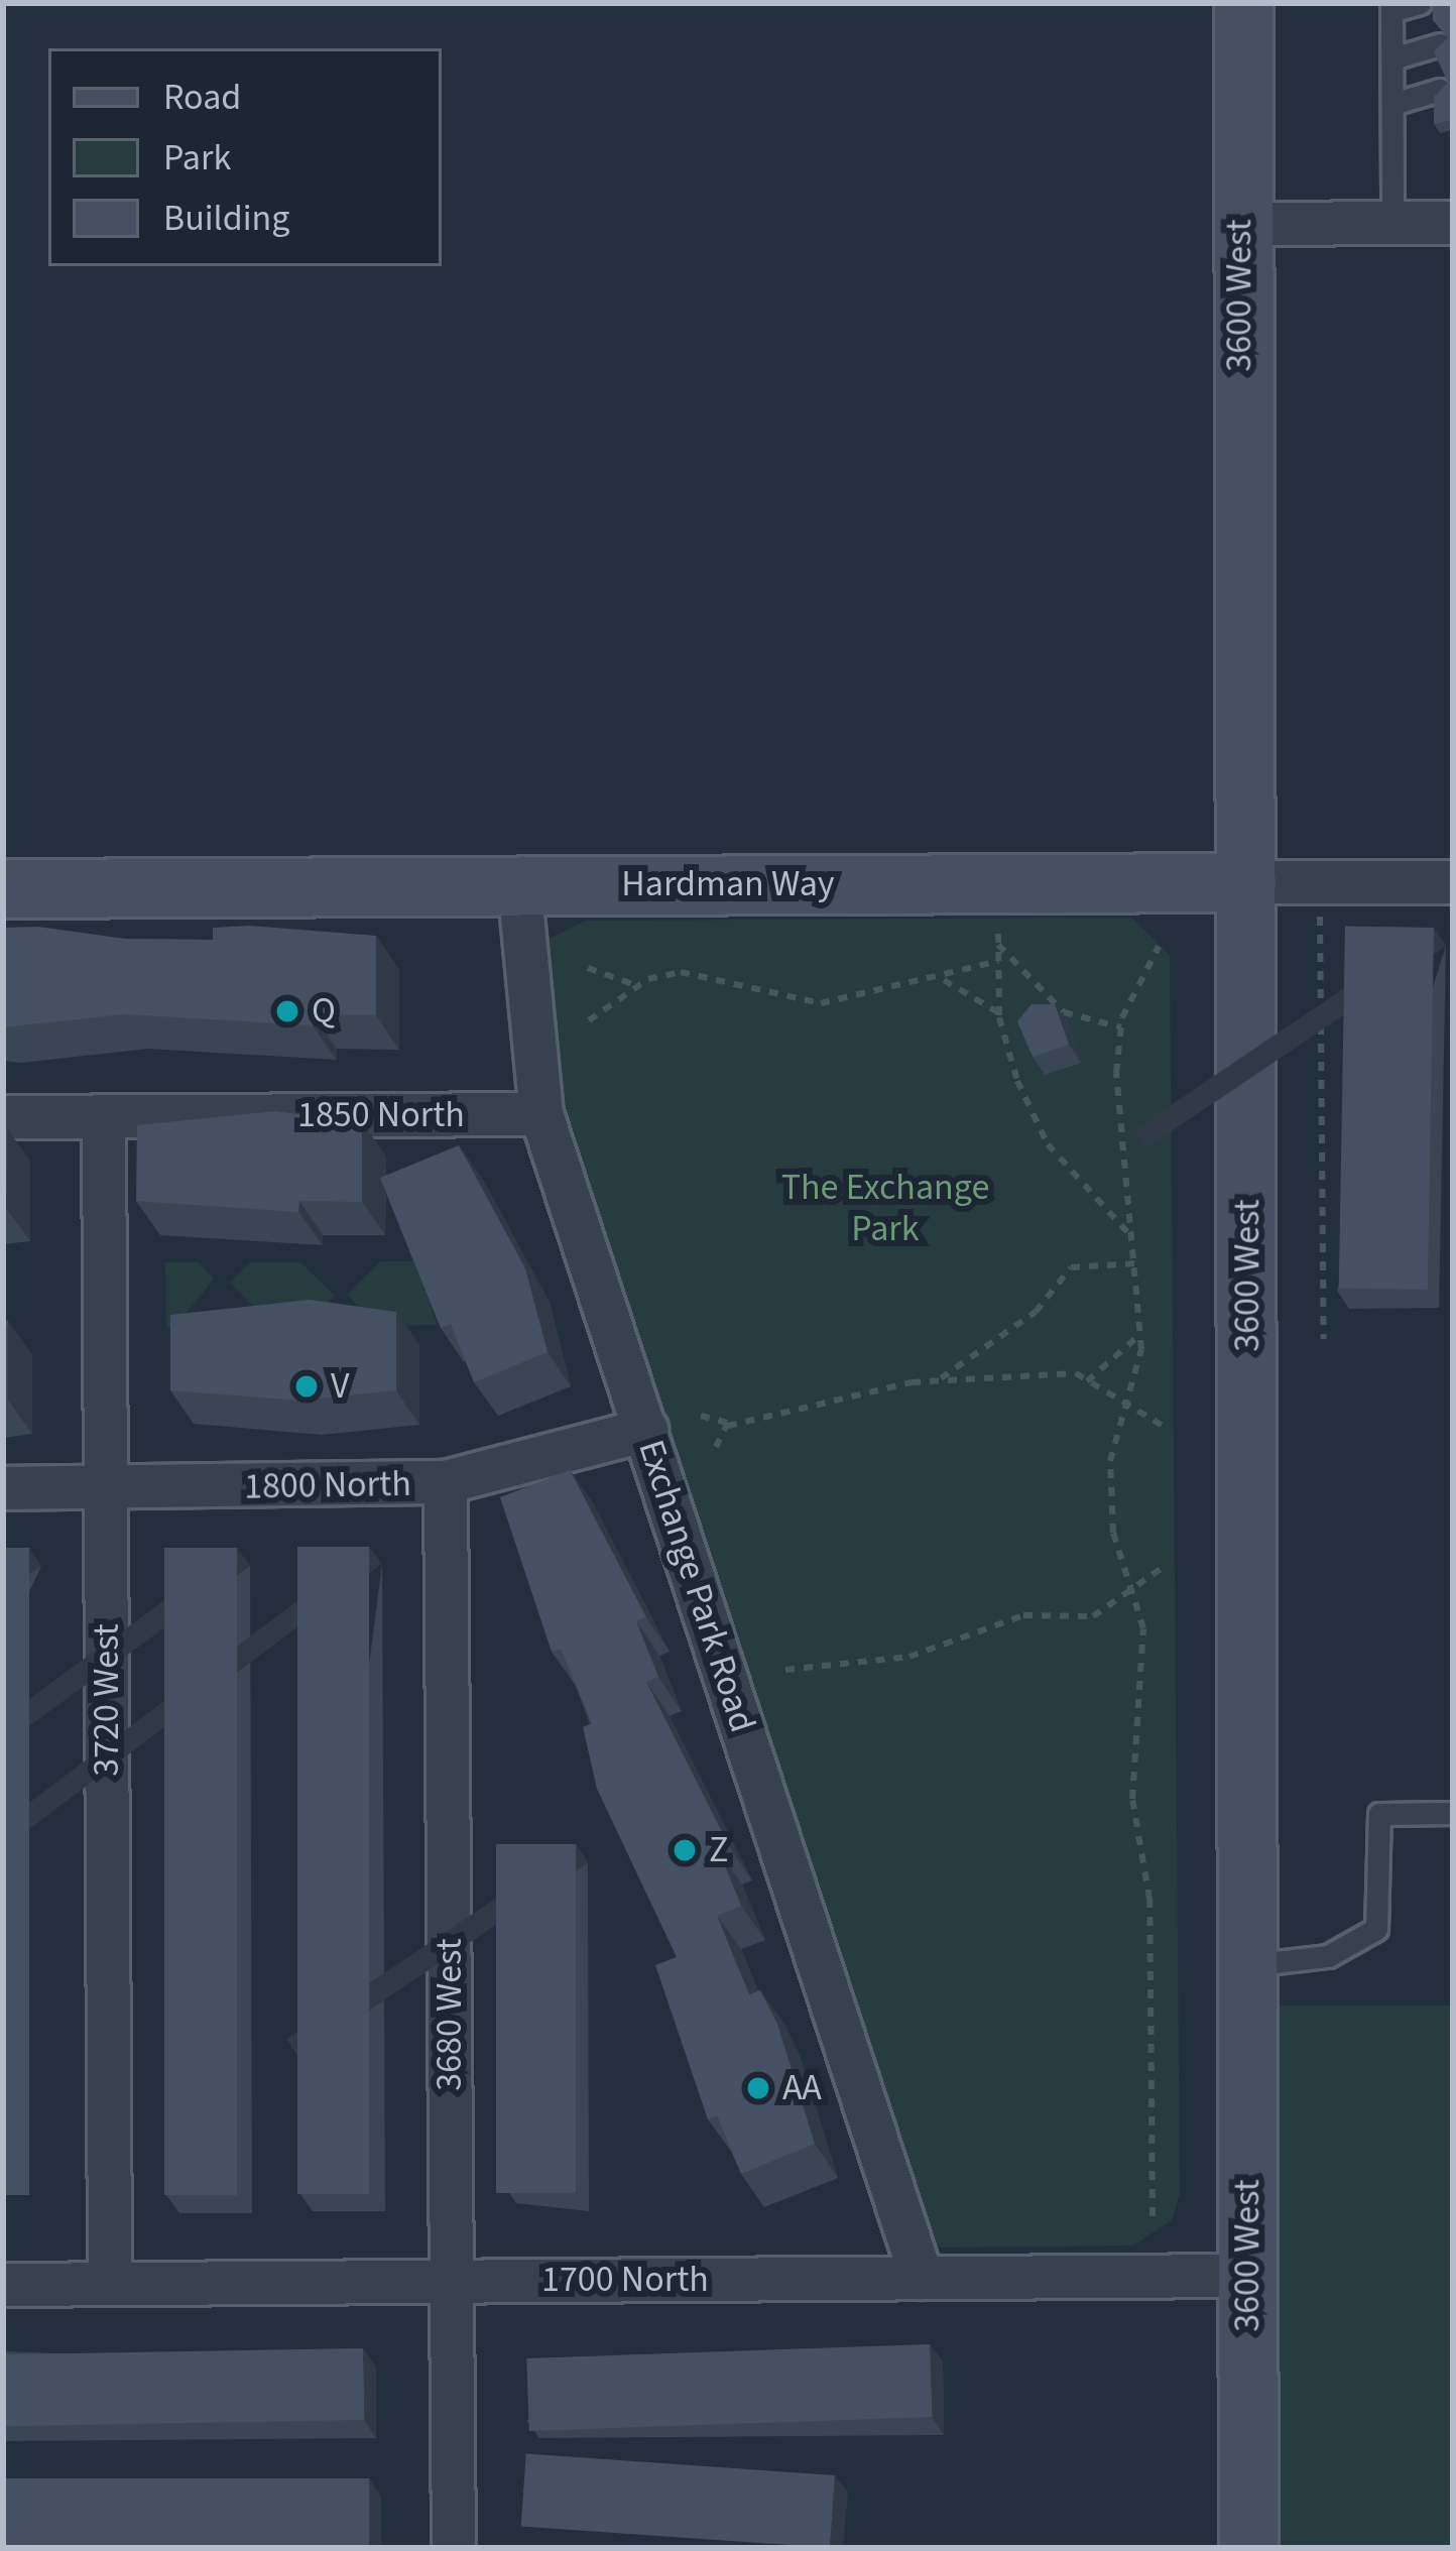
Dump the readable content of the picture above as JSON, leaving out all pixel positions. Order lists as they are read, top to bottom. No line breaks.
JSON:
{"streets":{"street":["3600 West","Hardman Way","1850 North","1800 North","Exchange Park Road","3720 West","3680 West","1700 North"]},"crossings":[["3600 West","Hardman Way"],["3600 West","1700 North"],["Hardman Way","Exchange Park Road"],["1850 North","Exchange Park Road"],["1850 North","3720 West"],["1800 North","Exchange Park Road"],["1800 North","3720 West"],["1800 North","3680 West"],["Exchange Park Road","1700 North"],["3720 West","1700 North"],["3680 West","1700 North"]],"parks":["The Exchange Park"],"places":["Q","V","Z","AA"],"legend":["Road","Park","Building"]}
